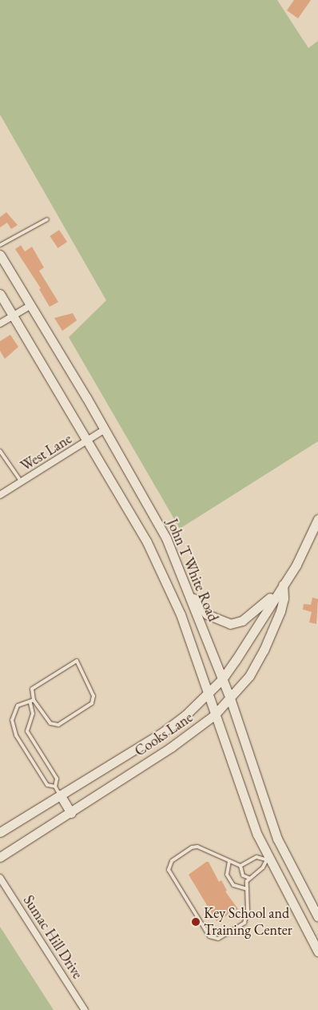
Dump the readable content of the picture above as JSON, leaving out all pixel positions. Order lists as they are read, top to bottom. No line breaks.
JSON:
{"streets":{"main road":["John T White Road","Cooks Lane"],"street":["West Lane","Sumac Hill Drive"]},"crossings":[["West Lane","John T White Road"],["John T White Road","Cooks Lane"]],"places":["Key School and Training Center"]}
